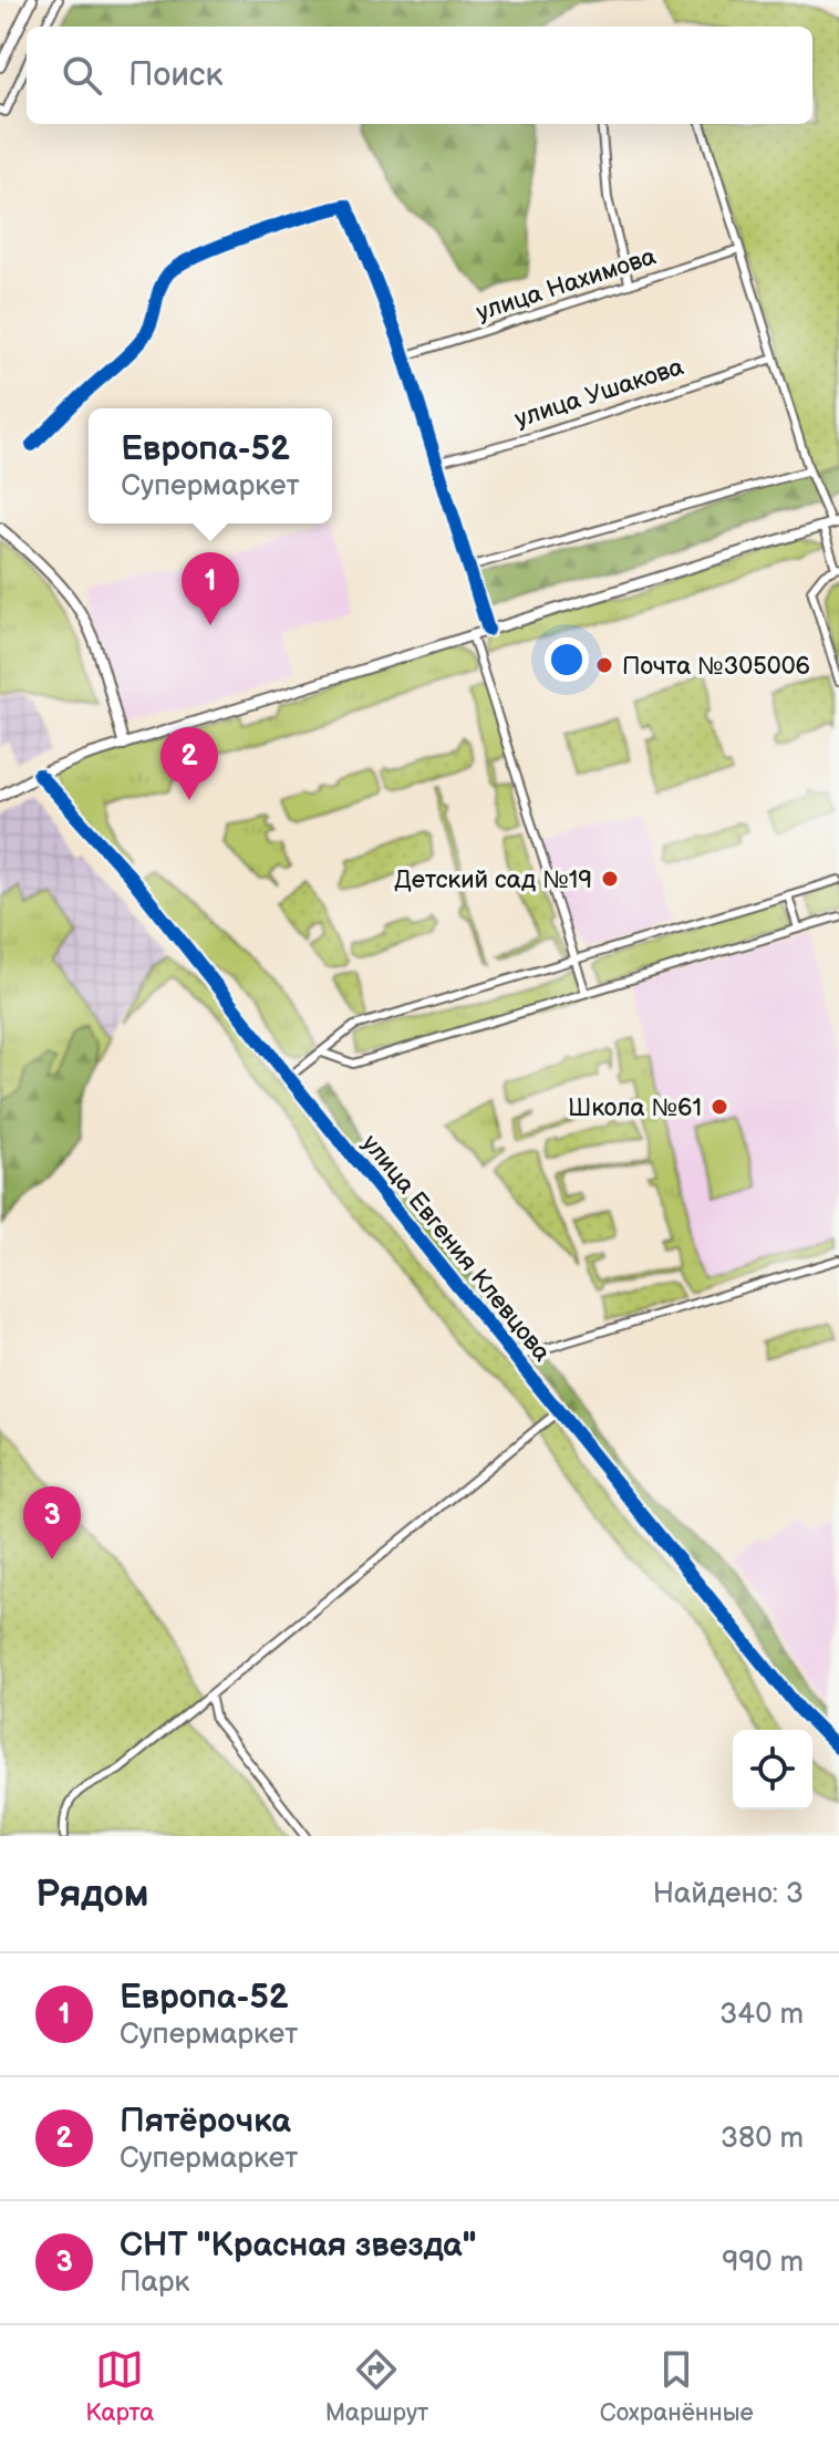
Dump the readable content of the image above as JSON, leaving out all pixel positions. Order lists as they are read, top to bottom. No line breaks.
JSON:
{"streets":{"street":["улица Нахимова","улица Ушакова","улица Евгения Клевцова"]},"places":["Почта №305006","Детский сад №19","Школа №61"],"page":{"search":"Поиск","popup":["Европа-52","Супермаркет"],"pins":["1","2","3"],"heading":["Рядом","Найдено: 3"],"list":[{"mark":"1","name":"Европа-52","note":"Супермаркет","value":"340 m"},{"mark":"2","name":"Пятёрочка","note":"Супермаркет","value":"380 m"},{"mark":"3","name":"СНТ \"Красная звезда\"","note":"Парк","value":"990 m"}],"nav":["Карта","Маршрут","Сохранённые"]}}
